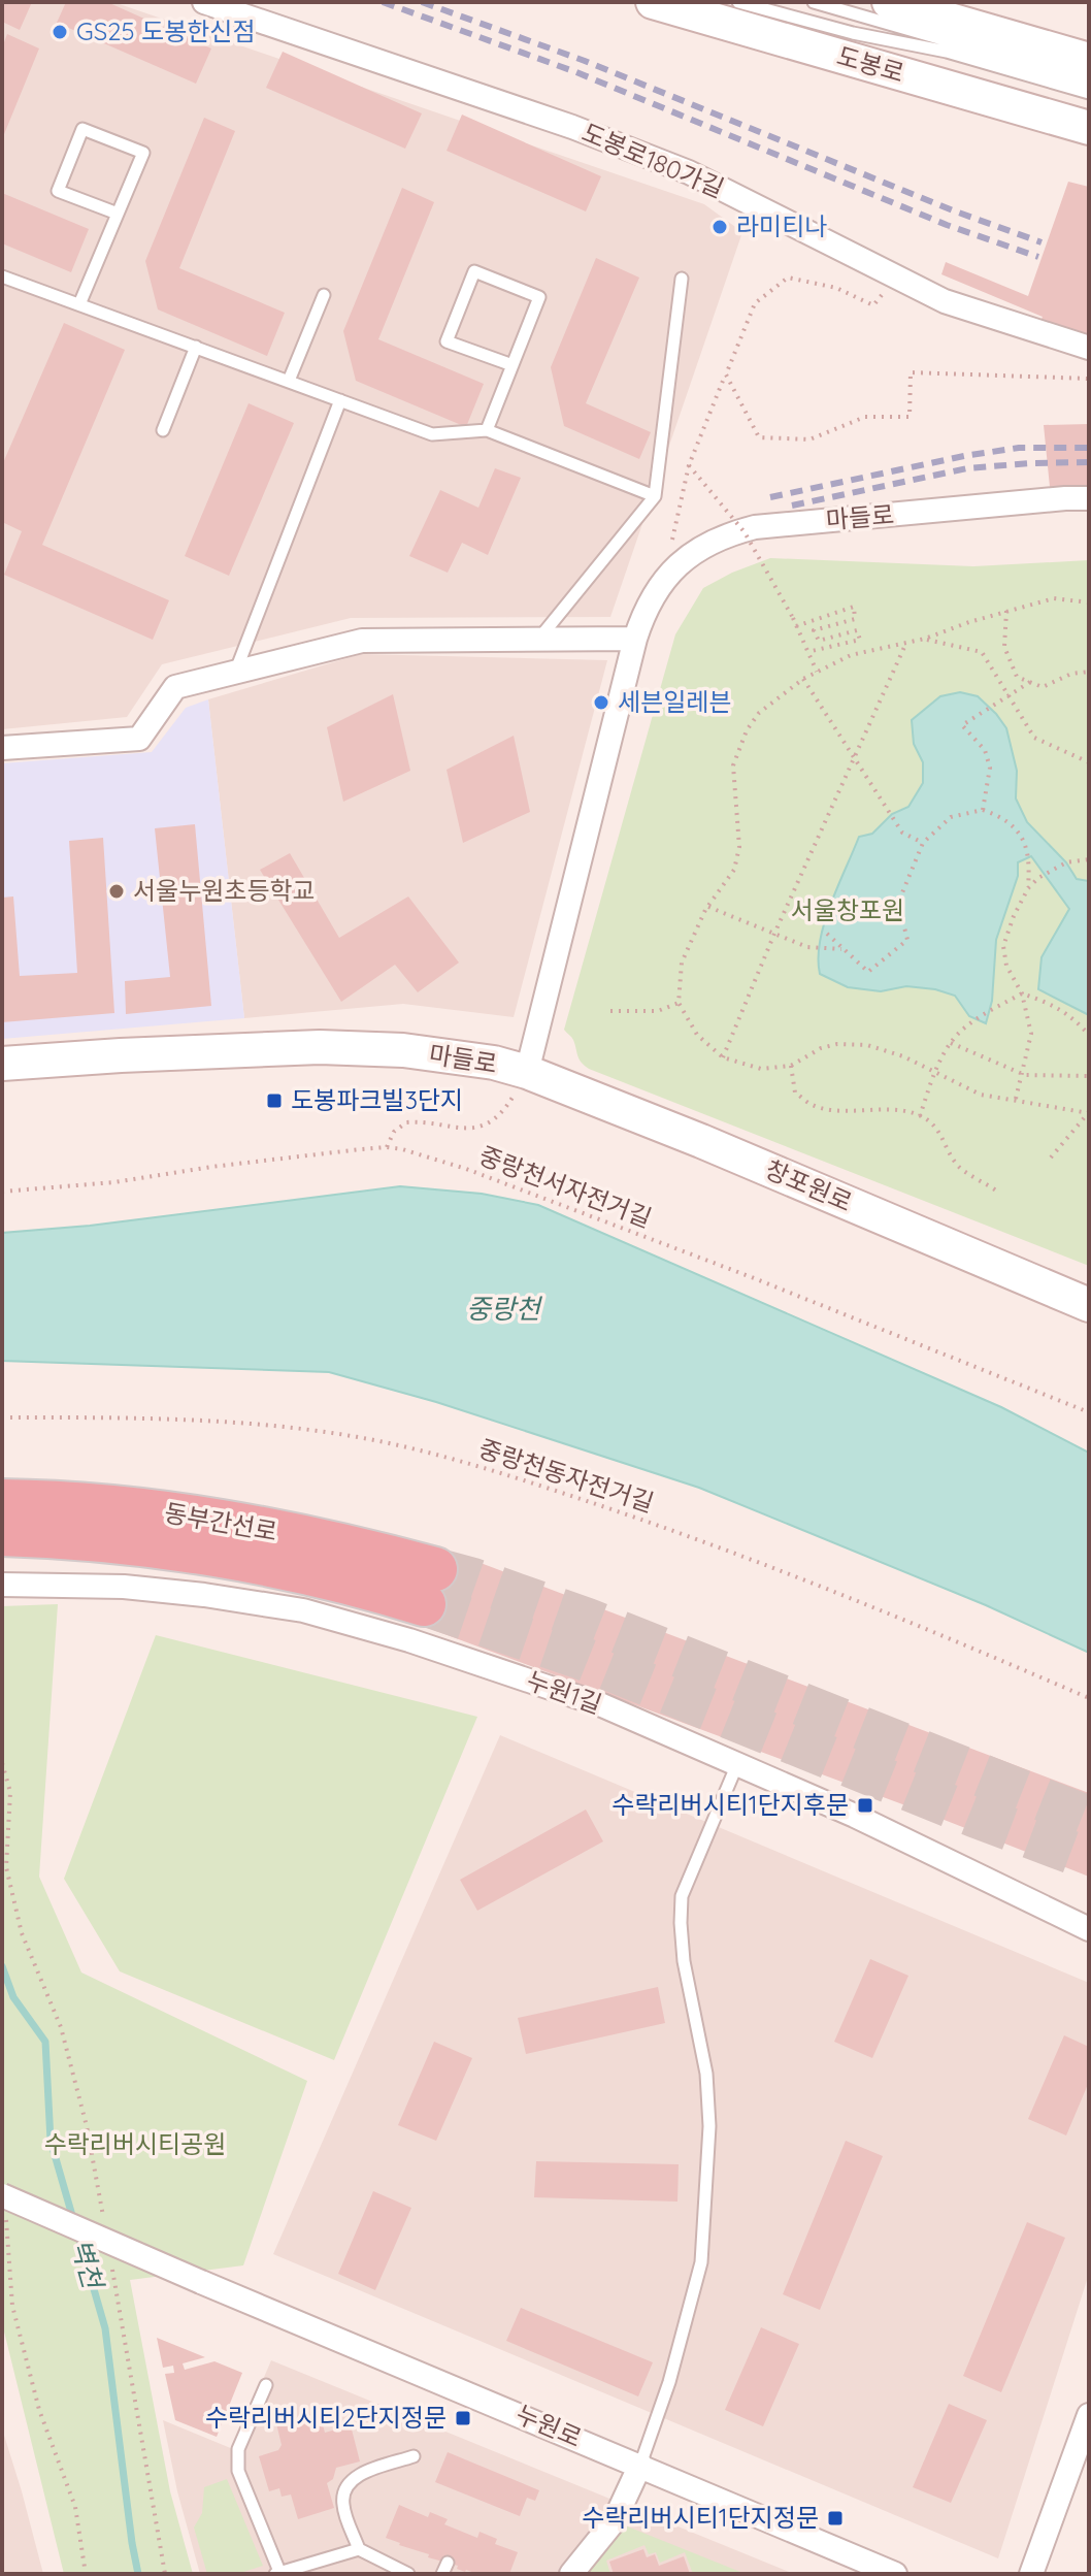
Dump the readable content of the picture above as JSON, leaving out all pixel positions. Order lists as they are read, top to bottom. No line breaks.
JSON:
{"streets":{"highway":["동부간선로"],"street":["도봉로","도봉로180가길","마들로","창포원로","누원1길","누원로"],"path":["중랑천서자전거길","중랑천동자전거길"]},"crossings":[["마들로","창포원로"]],"water":["중랑천","벽천"],"parks":["서울창포원","수락리버시티공원"],"places":{"other":["GS25 도봉한신점","라미티나","세븐일레븐","서울누원초등학교"],"transit":["도봉파크빌3단지","수락리버시티1단지후문","수락리버시티2단지정문","수락리버시티1단지정문"]}}
